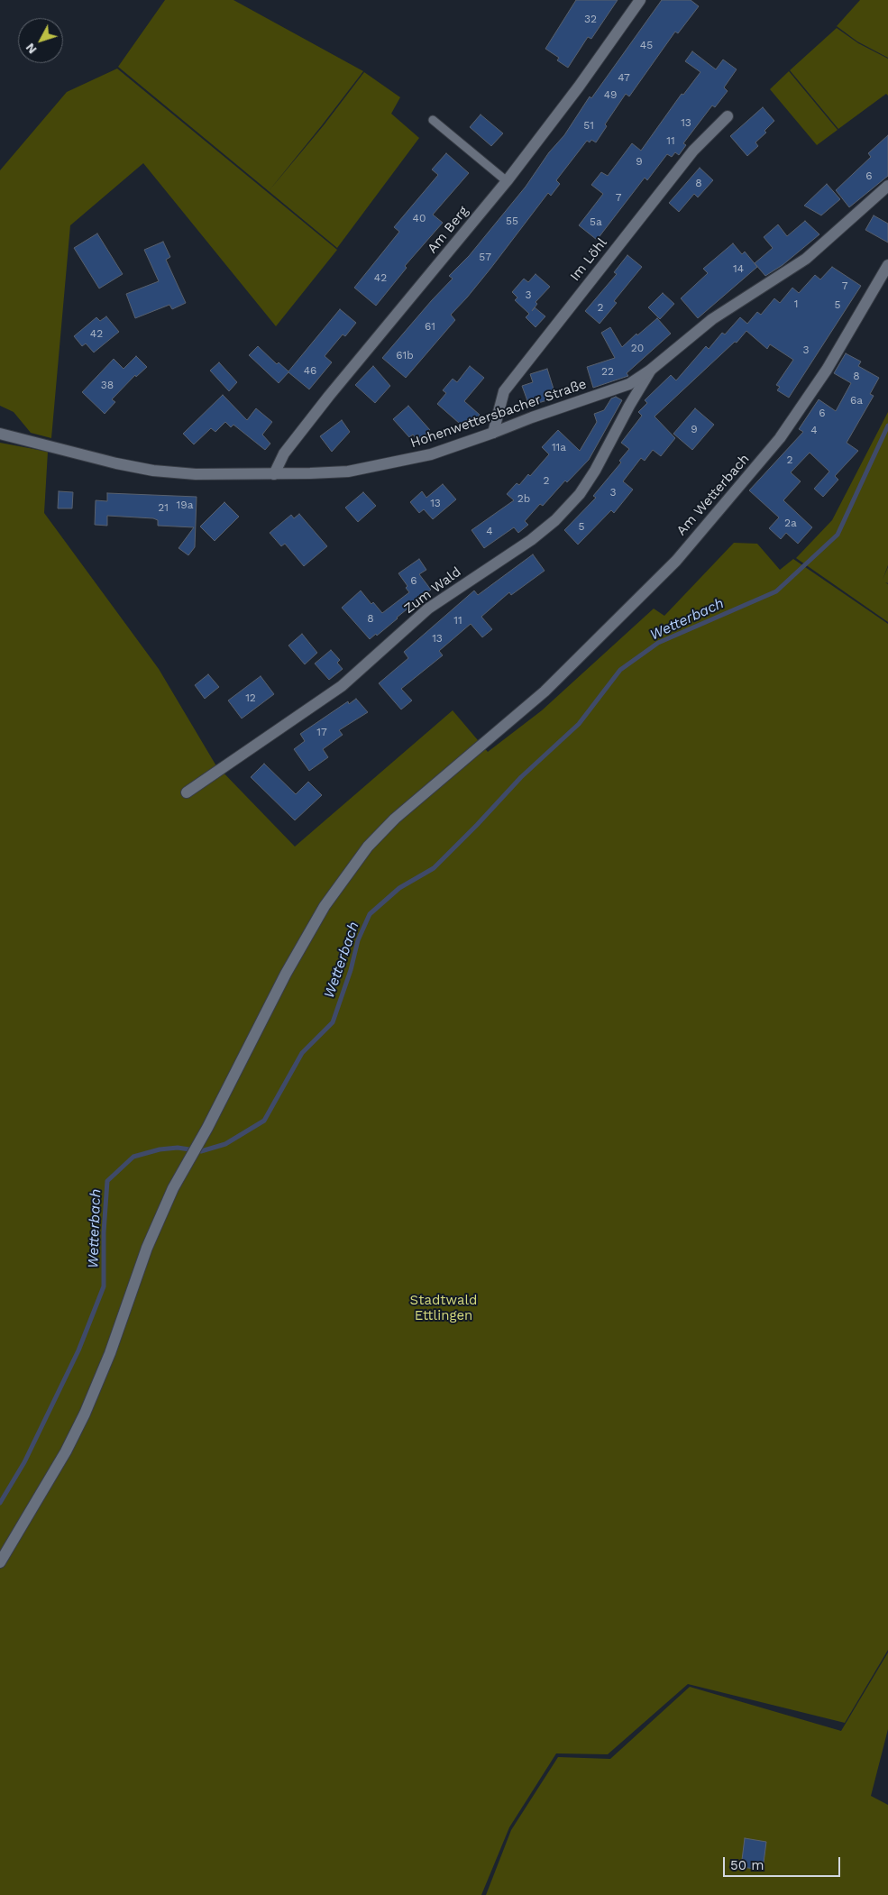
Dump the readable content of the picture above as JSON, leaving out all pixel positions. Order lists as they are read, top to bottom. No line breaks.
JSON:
{"streets":{"street":["Am Berg","Im Löhl","Hohenwettersbacher Straße","Am Wetterbach","Zum Wald"]},"crossings":[["Am Berg","Hohenwettersbacher Straße"],["Im Löhl","Hohenwettersbacher Straße"],["Hohenwettersbacher Straße","Zum Wald"]],"water":["Wetterbach"],"parks":["Stadtwald Ettlingen"],"house_numbers":["32","45","47","49","13","51","11","9","6","8","7","40","55","5a","57","14","42","7","3","1","5","2","61","42","20","3","61b","46","22","8","38","6a","6","9","4","11a","2","2","3","2b","13","19a","21","2a","5","4","6","8","11","13","12","17"],"scale_bar":"50 m","north":"bottom left"}
